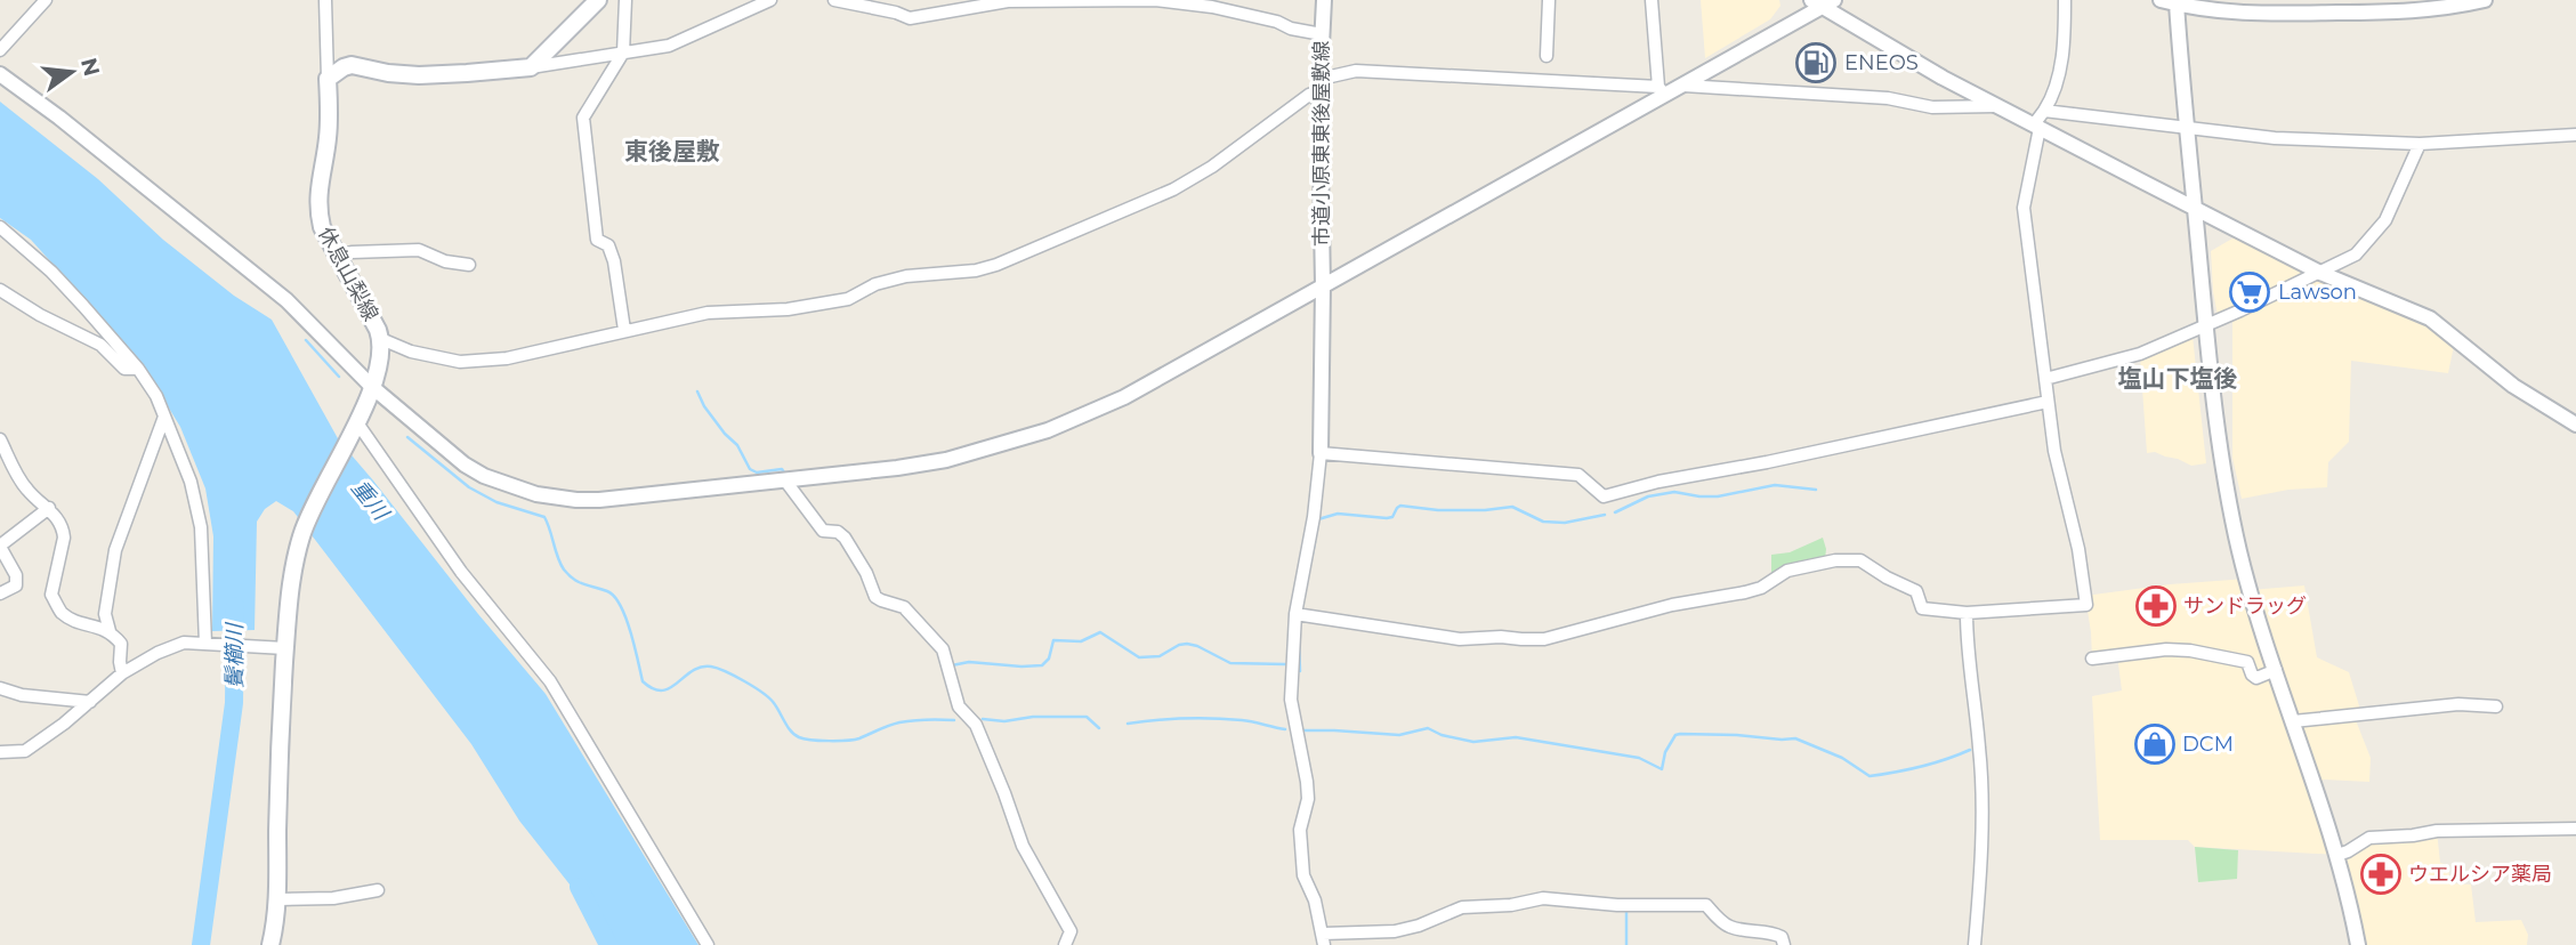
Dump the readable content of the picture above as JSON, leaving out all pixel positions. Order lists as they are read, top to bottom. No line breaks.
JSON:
{"streets":{"main road":["休息山梨線"],"street":["市道小原東東後屋敷線"]},"districts":["東後屋敷","塩山下塩後"],"water":["重川","鬢櫛川"],"places":{"fuel station":["ENEOS"],"supermarket":["Lawson"],"pharmacy":["サンドラッグ","ウエルシア薬局"],"shop":["DCM"]},"north":"right"}
